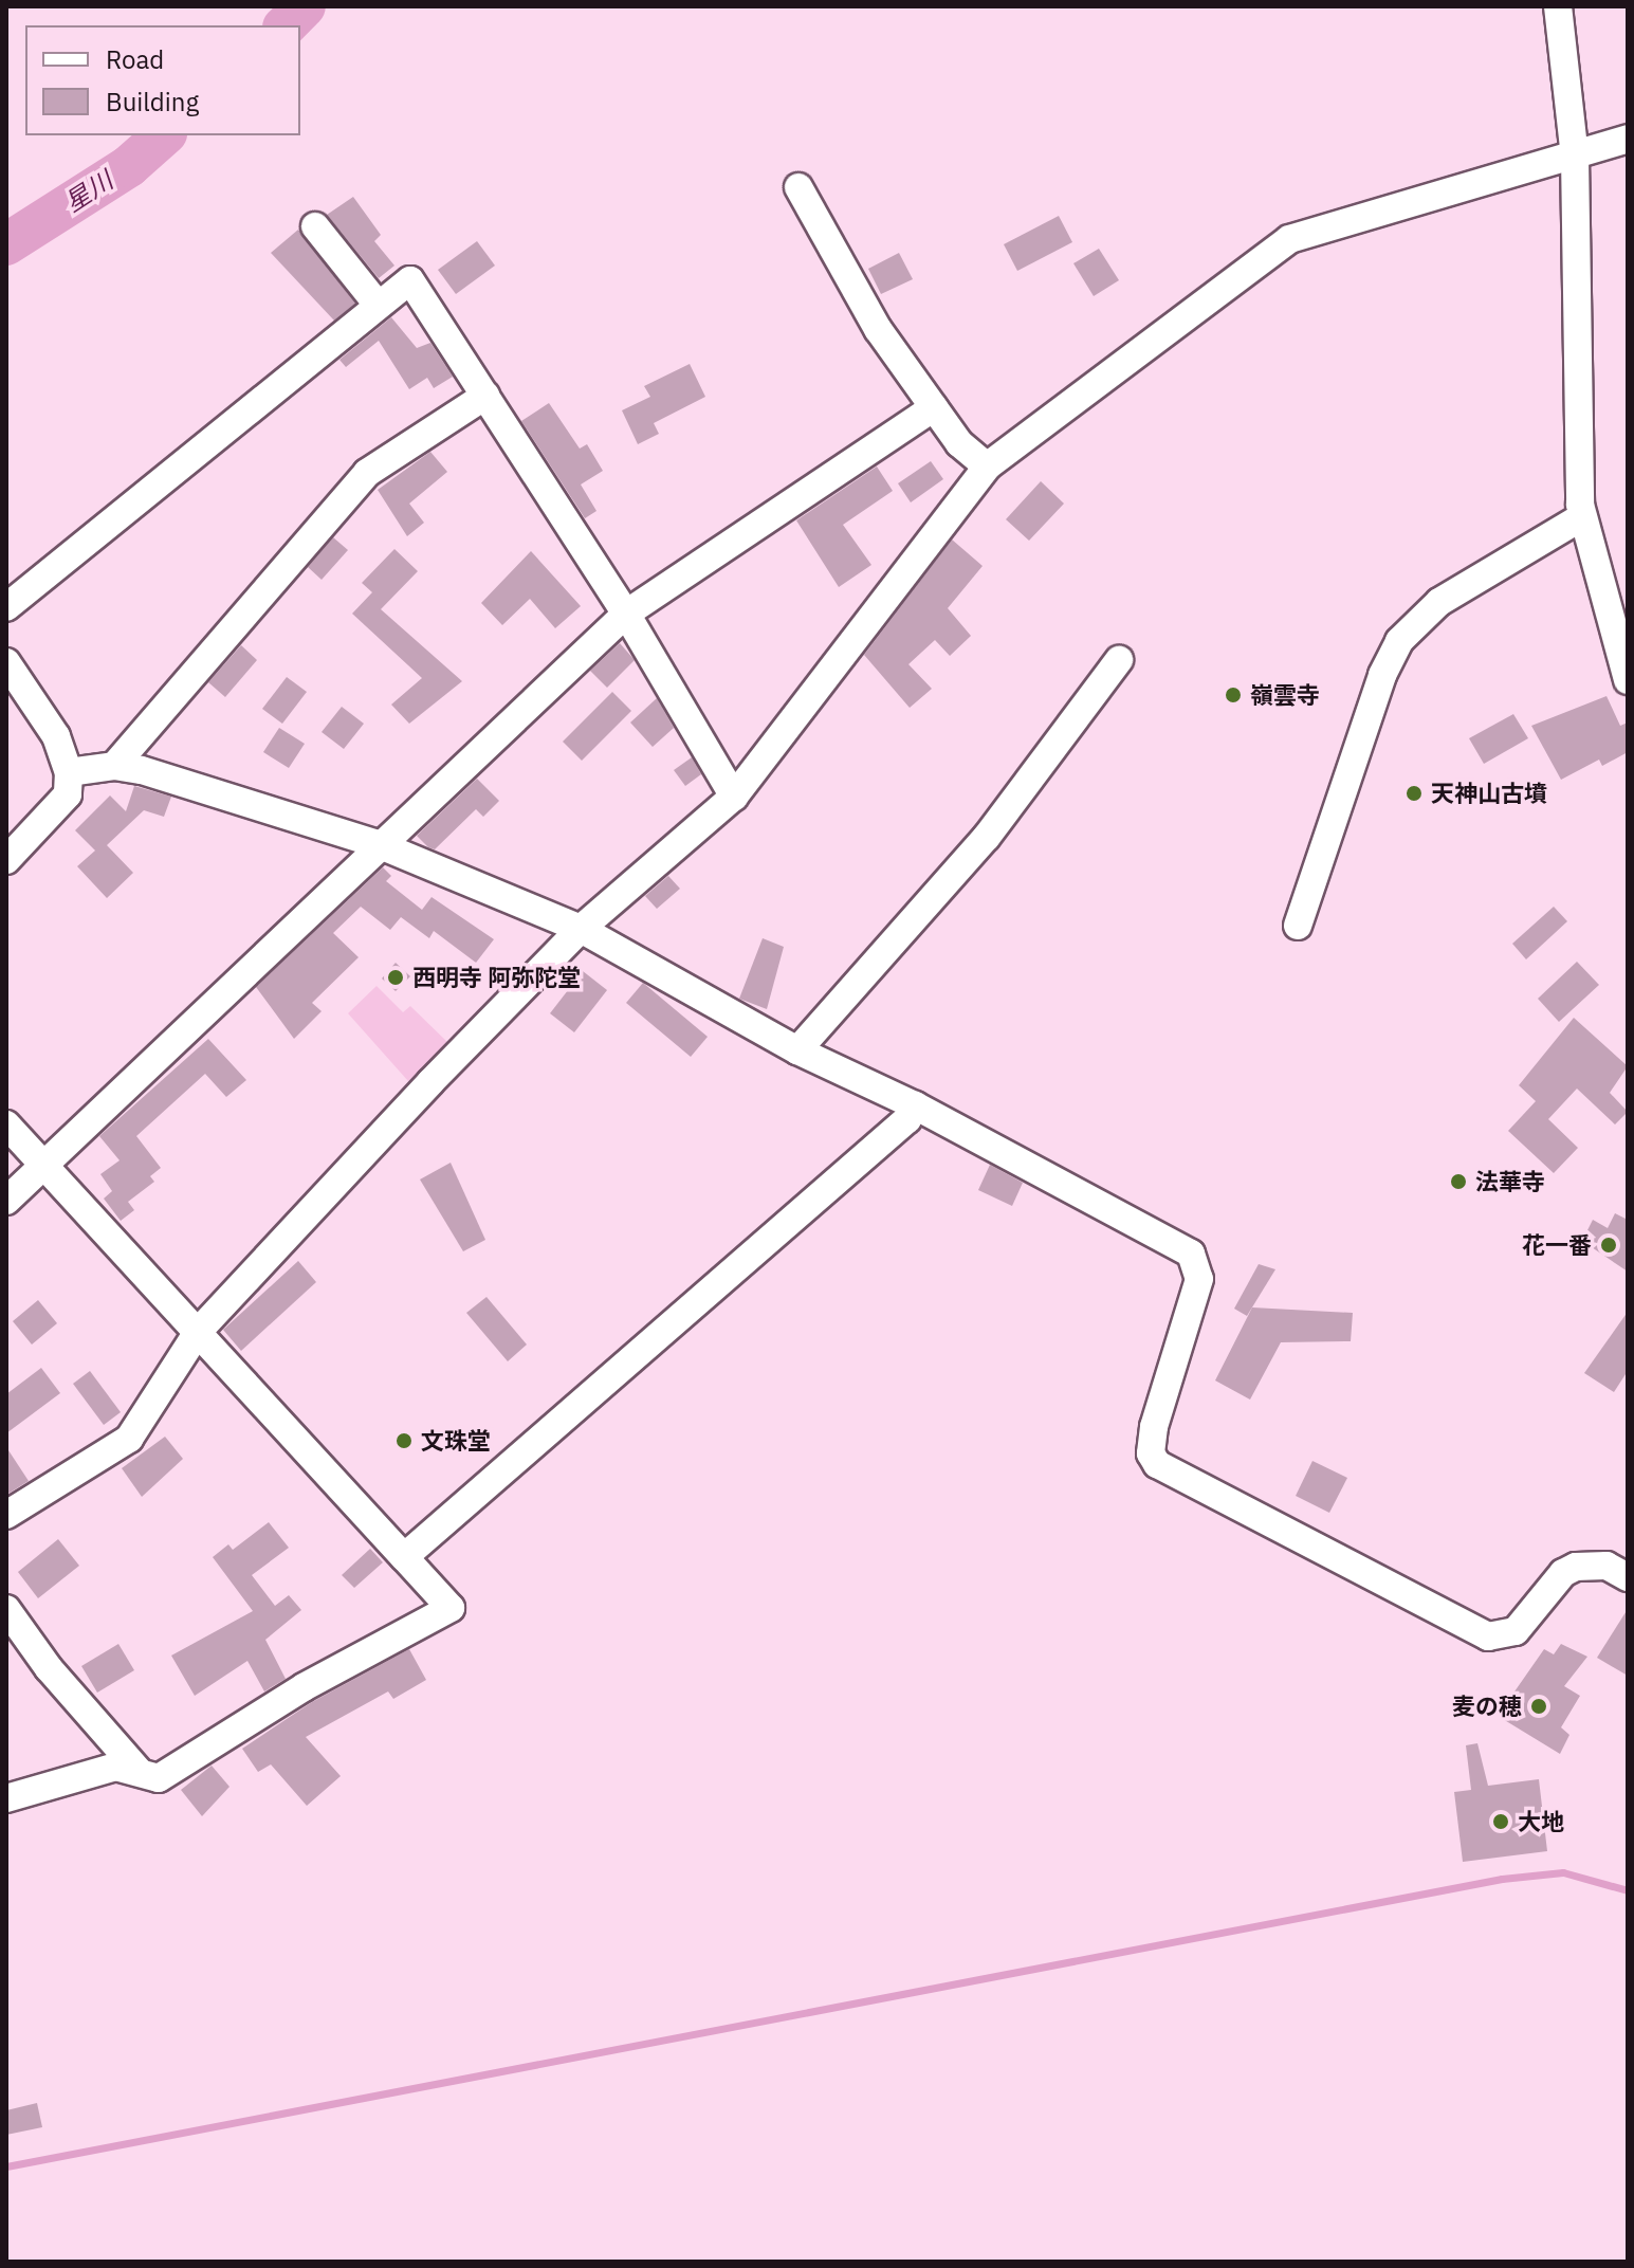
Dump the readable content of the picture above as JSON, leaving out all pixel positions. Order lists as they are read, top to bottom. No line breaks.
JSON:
{"water":["星川"],"places":["嶺雲寺","天神山古墳","西明寺 阿弥陀堂","法華寺","花一番","文珠堂","麦の穂","大地"],"legend":["Road","Building"]}
